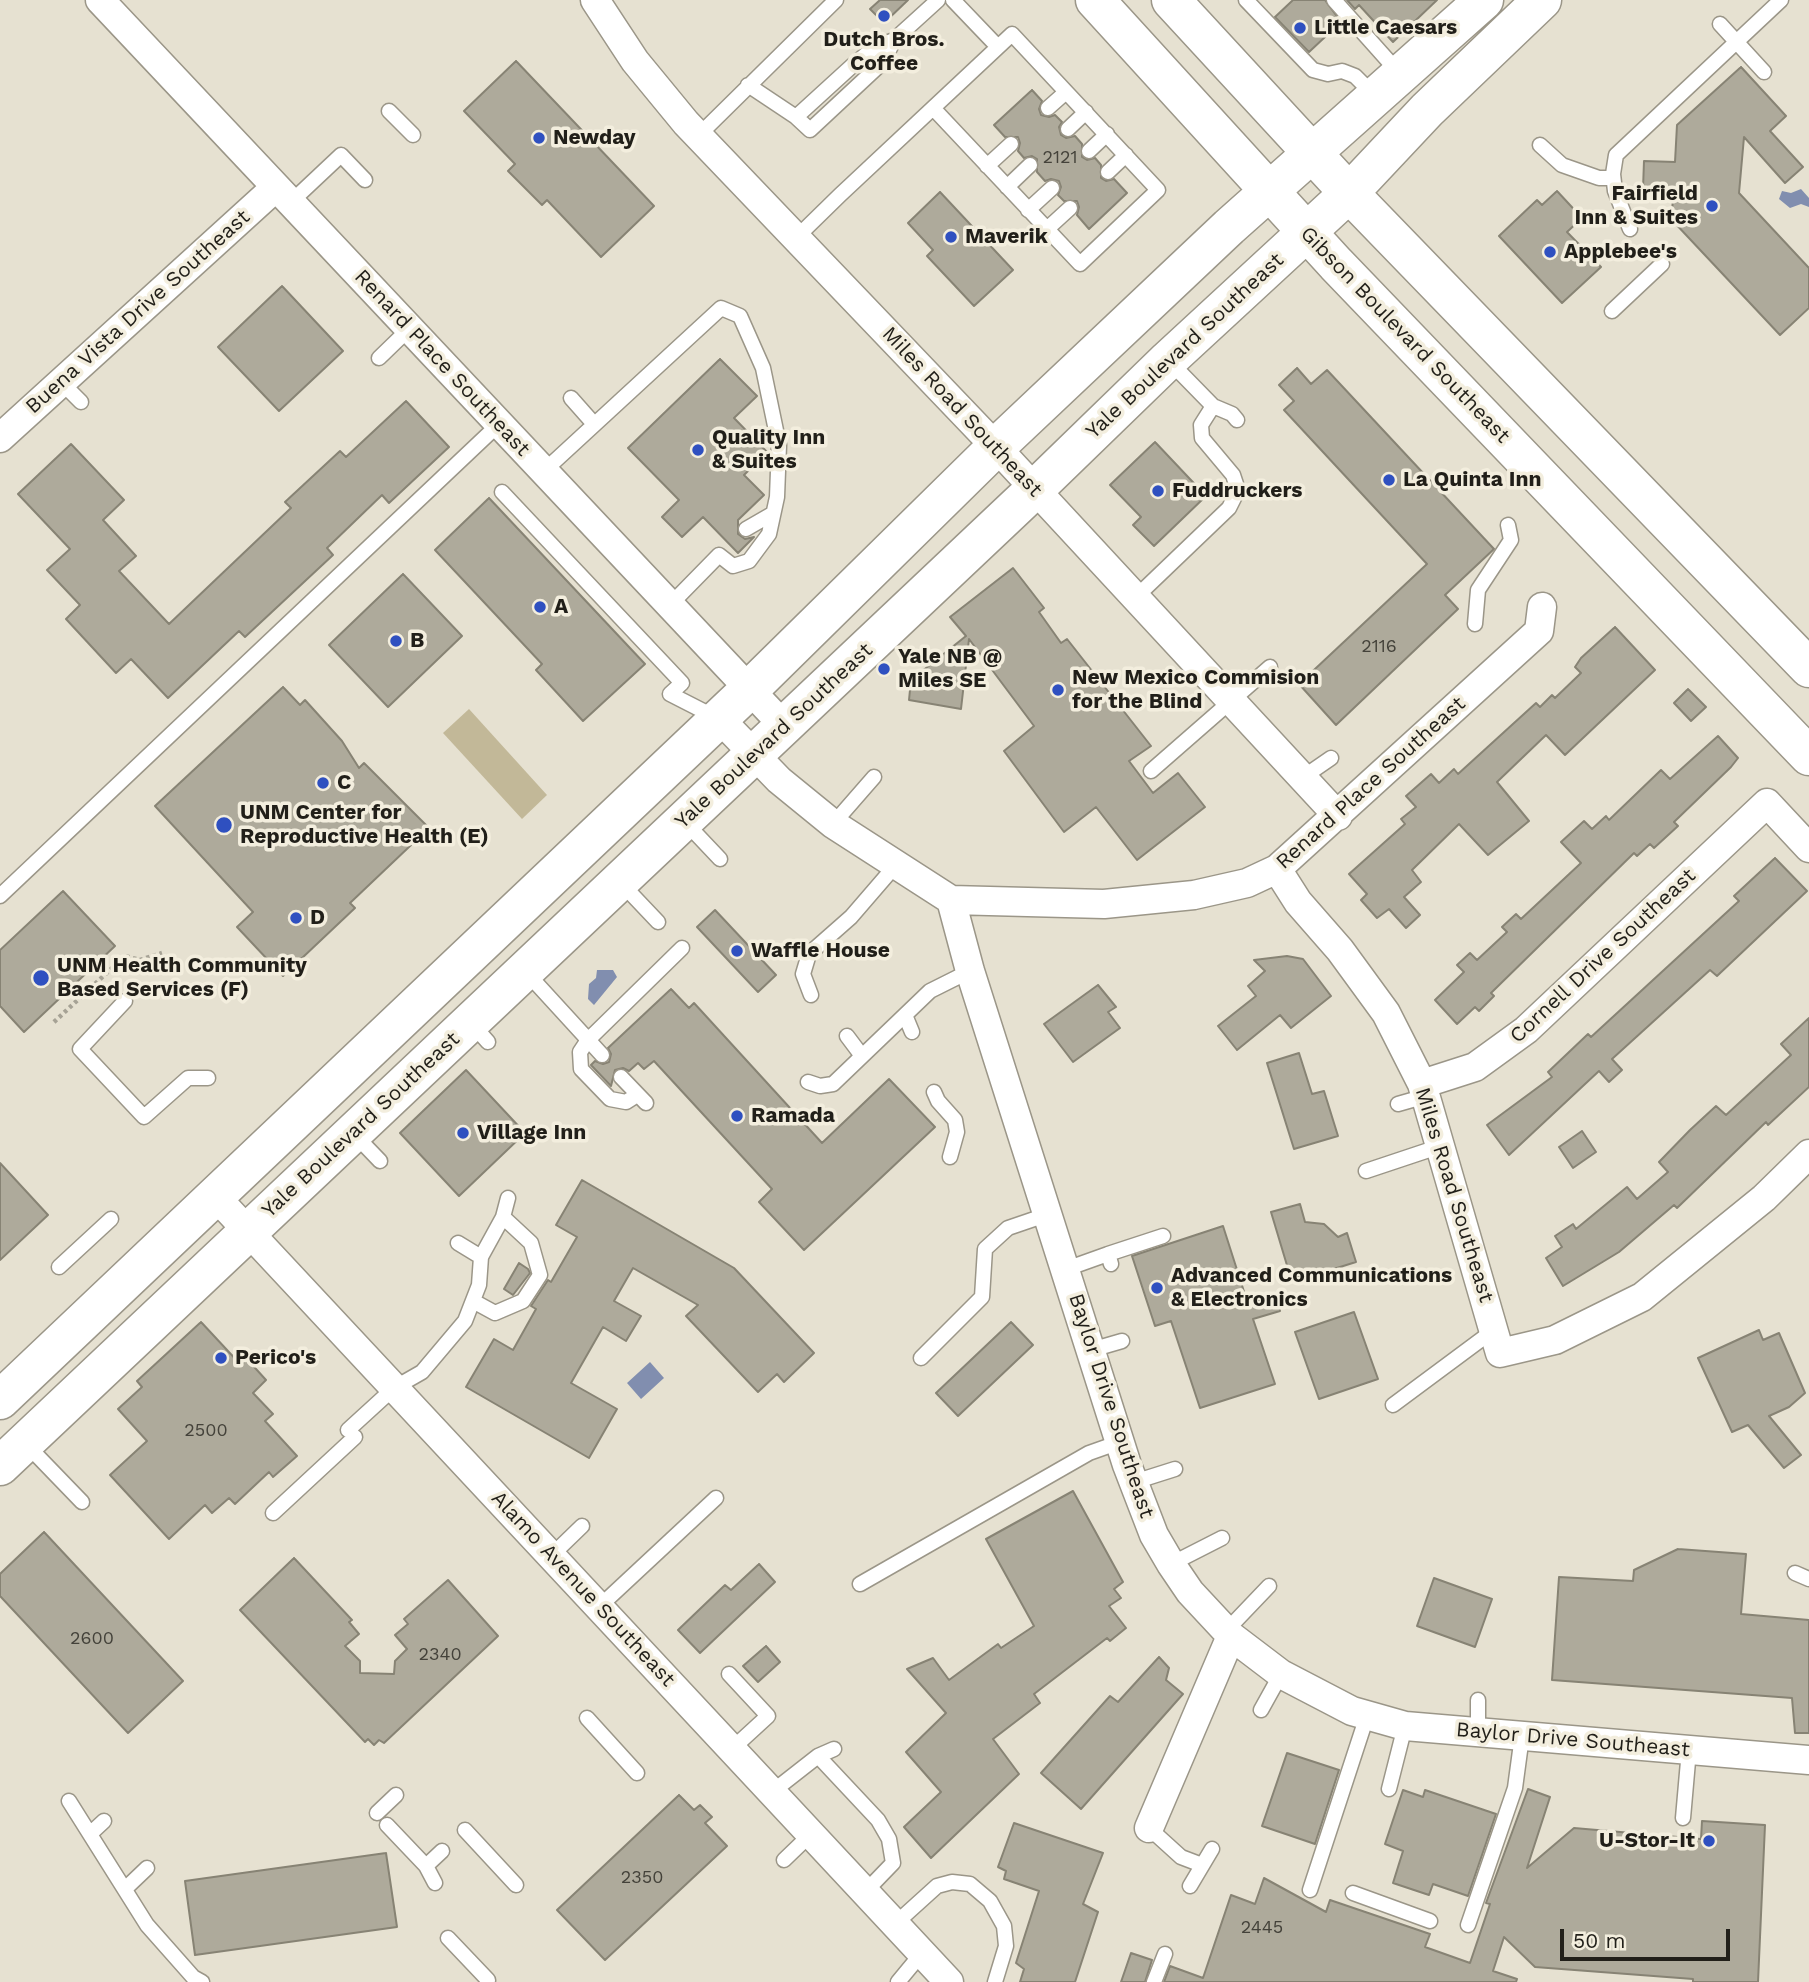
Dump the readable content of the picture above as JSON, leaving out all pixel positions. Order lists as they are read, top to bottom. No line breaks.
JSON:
{"streets":{"main road":["Gibson Boulevard Southeast","Yale Boulevard Southeast"],"street":["Buena Vista Drive Southeast","Renard Place Southeast","Miles Road Southeast","Cornell Drive Southeast","Baylor Drive Southeast","Alamo Avenue Southeast"]},"crossings":[["Buena Vista Drive Southeast","Renard Place Southeast"],["Gibson Boulevard Southeast","Yale Boulevard Southeast"],["Yale Boulevard Southeast","Renard Place Southeast"],["Yale Boulevard Southeast","Miles Road Southeast"],["Yale Boulevard Southeast","Alamo Avenue Southeast"],["Renard Place Southeast","Miles Road Southeast"],["Renard Place Southeast","Baylor Drive Southeast"],["Miles Road Southeast","Cornell Drive Southeast"]],"places":["Dutch Bros. Coffee","Little Caesars","Newday","Fairfield Inn & Suites","Maverik","Applebee's","Quality Inn & Suites","La Quinta Inn","Fuddruckers","A","B","Yale NB @ Miles SE","New Mexico Commision for the Blind","C","UNM Center for Reproductive Health (E)","D","Waffle House","UNM Health Community Based Services (F)","Ramada","Village Inn","Advanced Communications & Electronics","Perico's","U-Stor-It"],"house_numbers":["2121","2116","2500","2600","2340","2350","2445"],"scale_bar":"50 m"}
